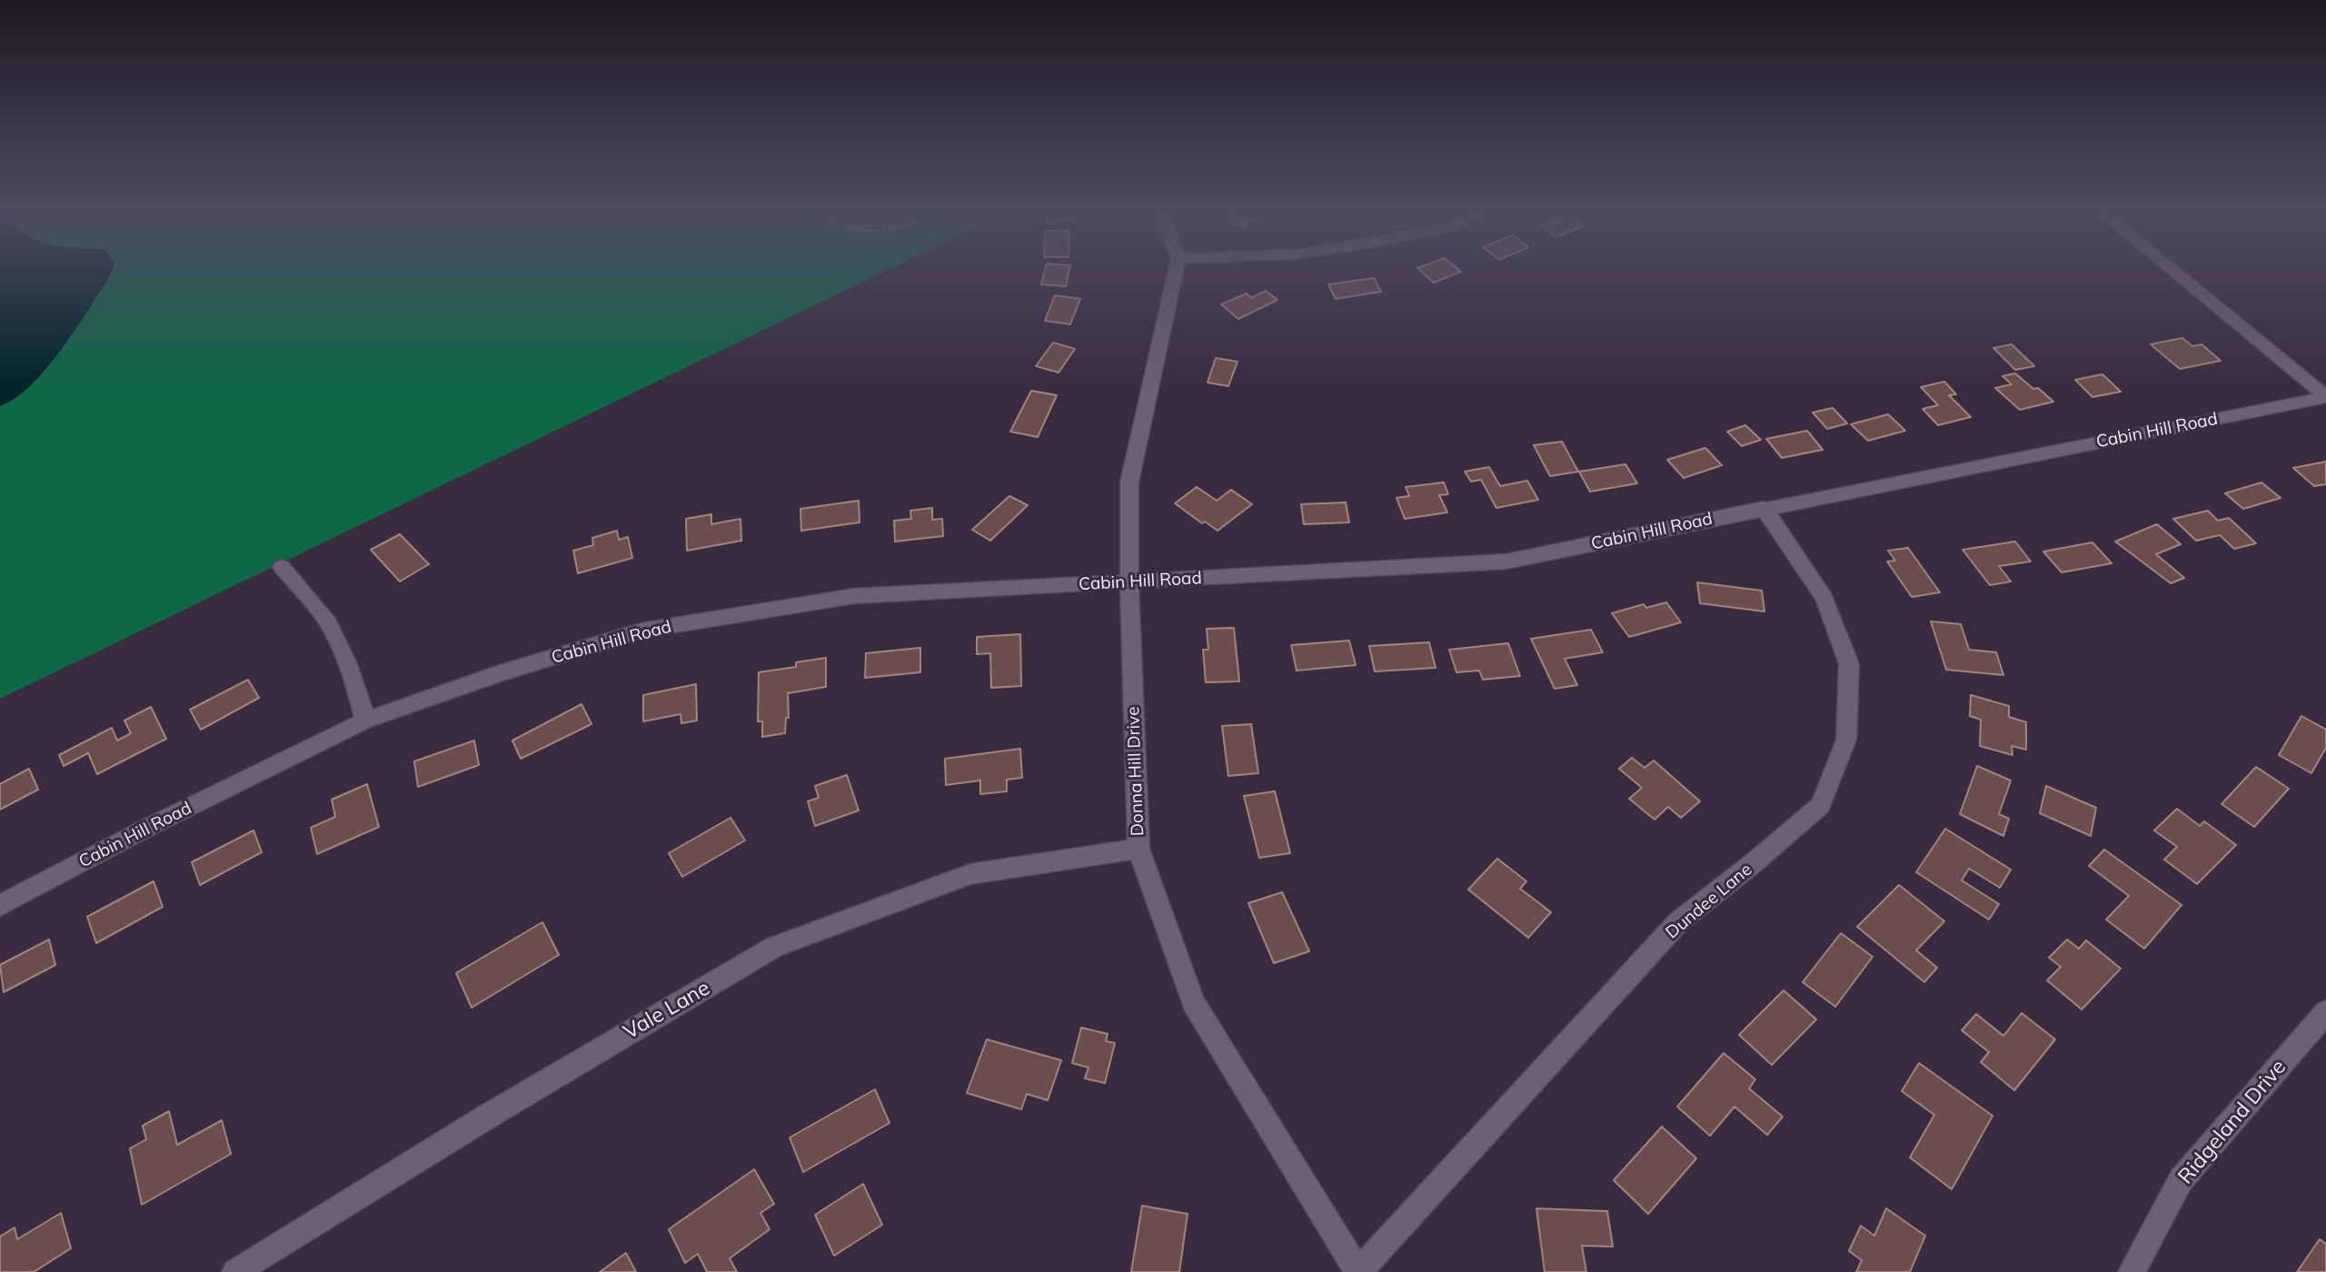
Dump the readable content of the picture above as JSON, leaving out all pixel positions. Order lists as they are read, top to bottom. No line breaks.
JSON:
{"streets":{"street":["Cabin Hill Road","Donna Hill Drive","Dundee Lane","Vale Lane","Ridgeland Drive"]},"crossings":[["Cabin Hill Road","Donna Hill Drive"],["Cabin Hill Road","Dundee Lane"],["Donna Hill Drive","Dundee Lane"],["Donna Hill Drive","Vale Lane"]]}
